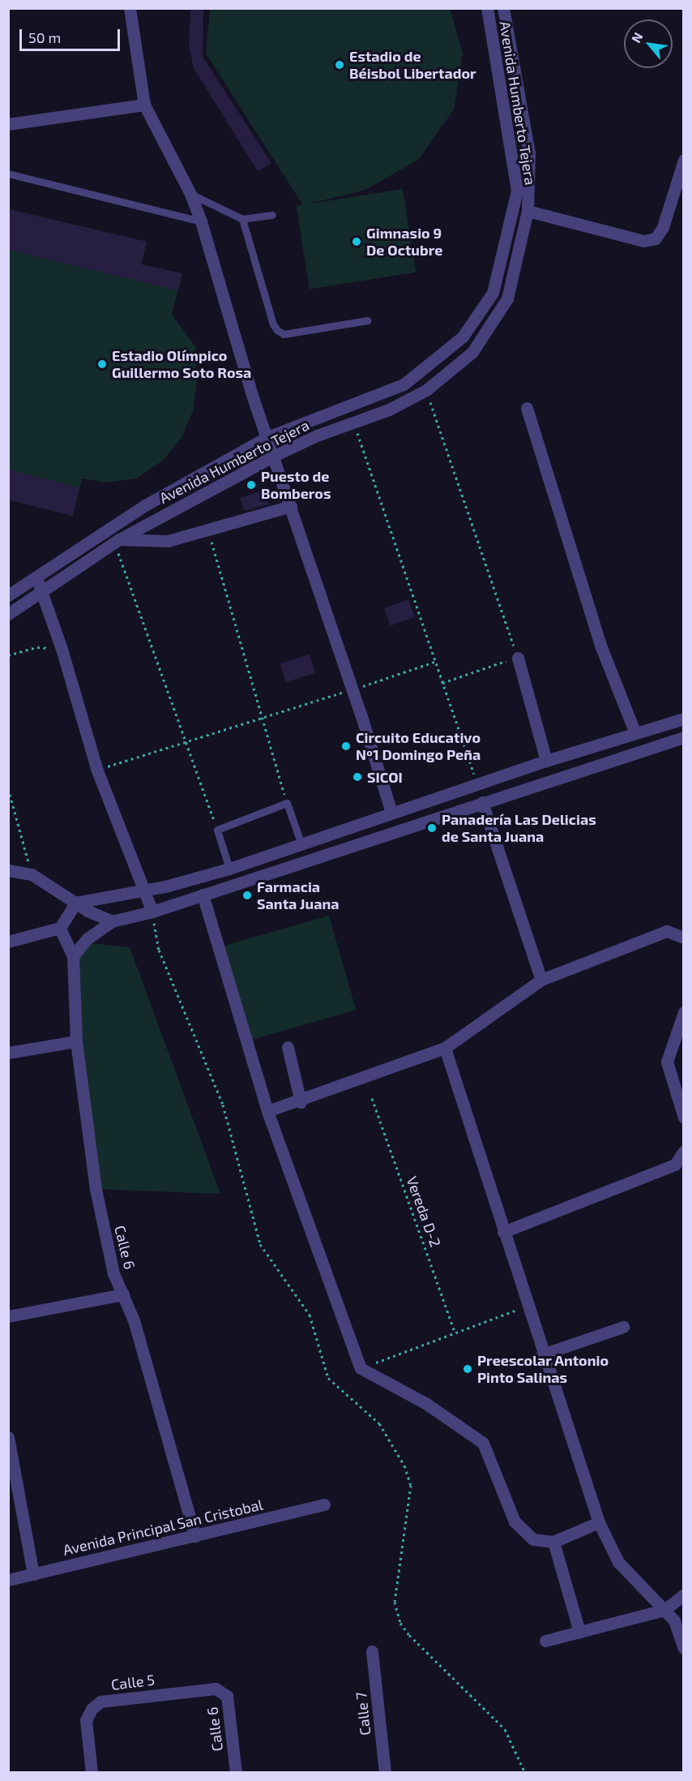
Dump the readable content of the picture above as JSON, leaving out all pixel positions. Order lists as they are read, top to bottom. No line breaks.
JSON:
{"streets":{"street":["Avenida Humberto Tejera","Calle 6","Avenida Principal San Cristobal","Calle 5","Calle 7"],"path":["Vereda D-2"]},"crossings":[["Calle 6","Avenida Principal San Cristobal"],["Calle 6","Calle 5"]],"places":["Estadio de Béisbol Libertador","Gimnasio 9 De Octubre","Estadio Olímpico Guillermo Soto Rosa","Puesto de Bomberos","Circuito Educativo Nº1 Domingo Peña","SICOI","Panadería Las Delicias de Santa Juana","Farmacia Santa Juana","Preescolar Antonio Pinto Salinas"],"scale_bar":"50 m","north":"top left"}
